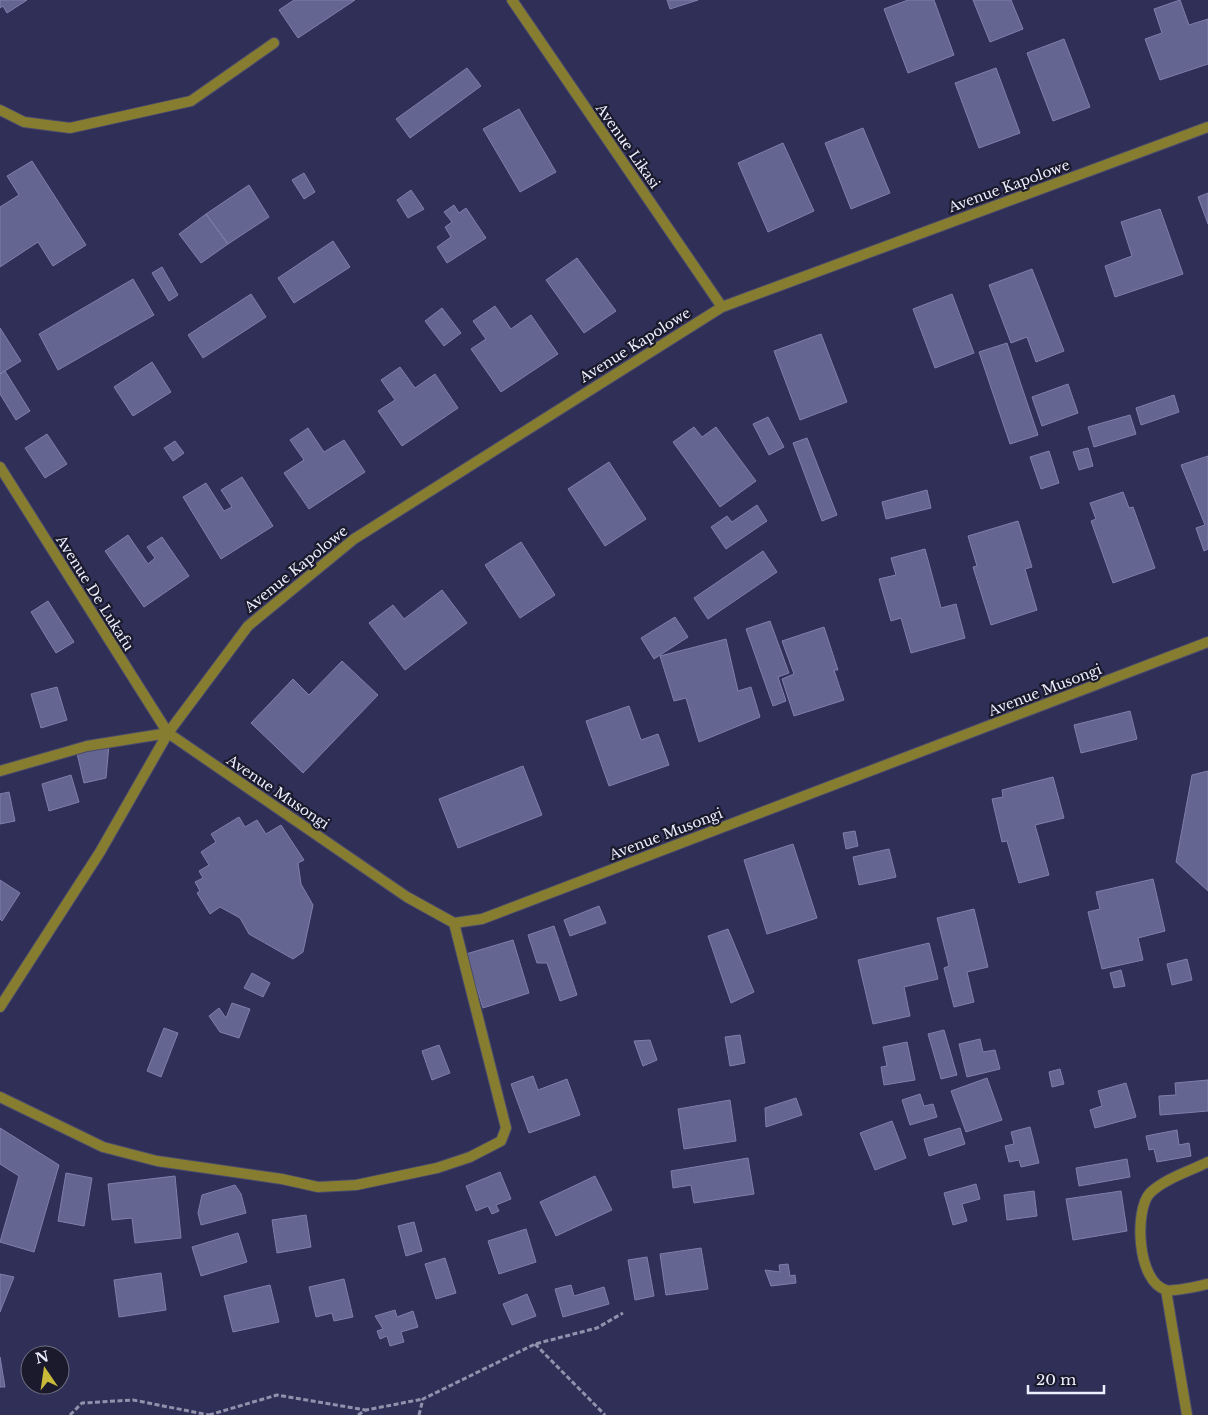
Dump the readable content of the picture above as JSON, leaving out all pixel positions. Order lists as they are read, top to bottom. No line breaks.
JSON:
{"streets":{"street":["Avenue Likasi","Avenue Kapolowe","Avenue De Lukafu","Avenue Musongi"]},"crossings":[["Avenue Likasi","Avenue Kapolowe"],["Avenue Kapolowe","Avenue De Lukafu"],["Avenue Kapolowe","Avenue Musongi"],["Avenue De Lukafu","Avenue Musongi"]],"scale_bar":"20 m","north":"top"}
